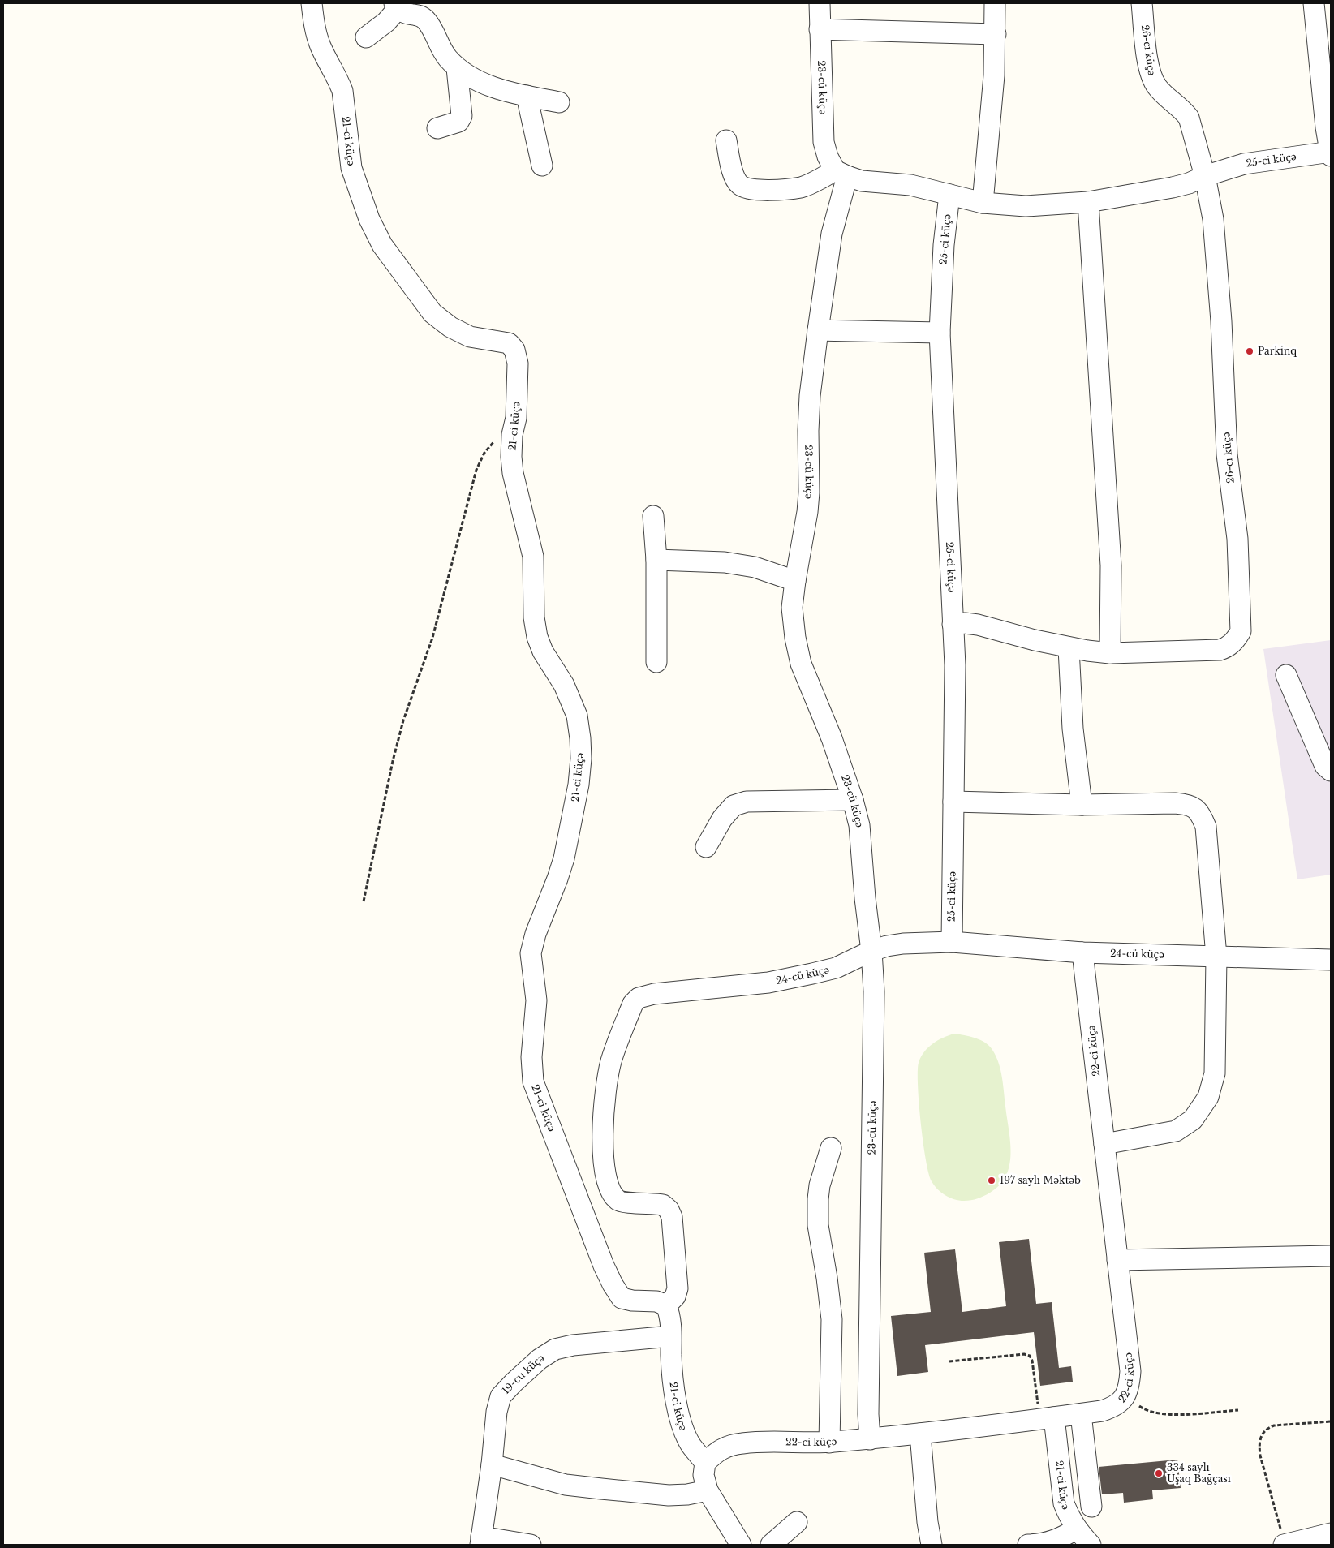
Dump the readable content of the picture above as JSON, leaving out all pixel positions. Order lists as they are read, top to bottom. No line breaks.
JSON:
{"streets":{"street":["26-cı küçə","23-cü küçə","21-ci küçə","25-ci küçə","24-cü küçə","22-ci küçə","19-cu küçə"]},"crossings":[["26-cı küçə","25-ci küçə"],["23-cü küçə","25-ci küçə"],["23-cü küçə","24-cü küçə"],["23-cü küçə","22-ci küçə"],["21-ci küçə","24-cü küçə"],["21-ci küçə","22-ci küçə"],["21-ci küçə","19-cu küçə"],["25-ci küçə","24-cü küçə"],["24-cü küçə","22-ci küçə"]],"places":["Parkinq","197 saylı Məktəb","334 saylı Uşaq Bağçası"]}
